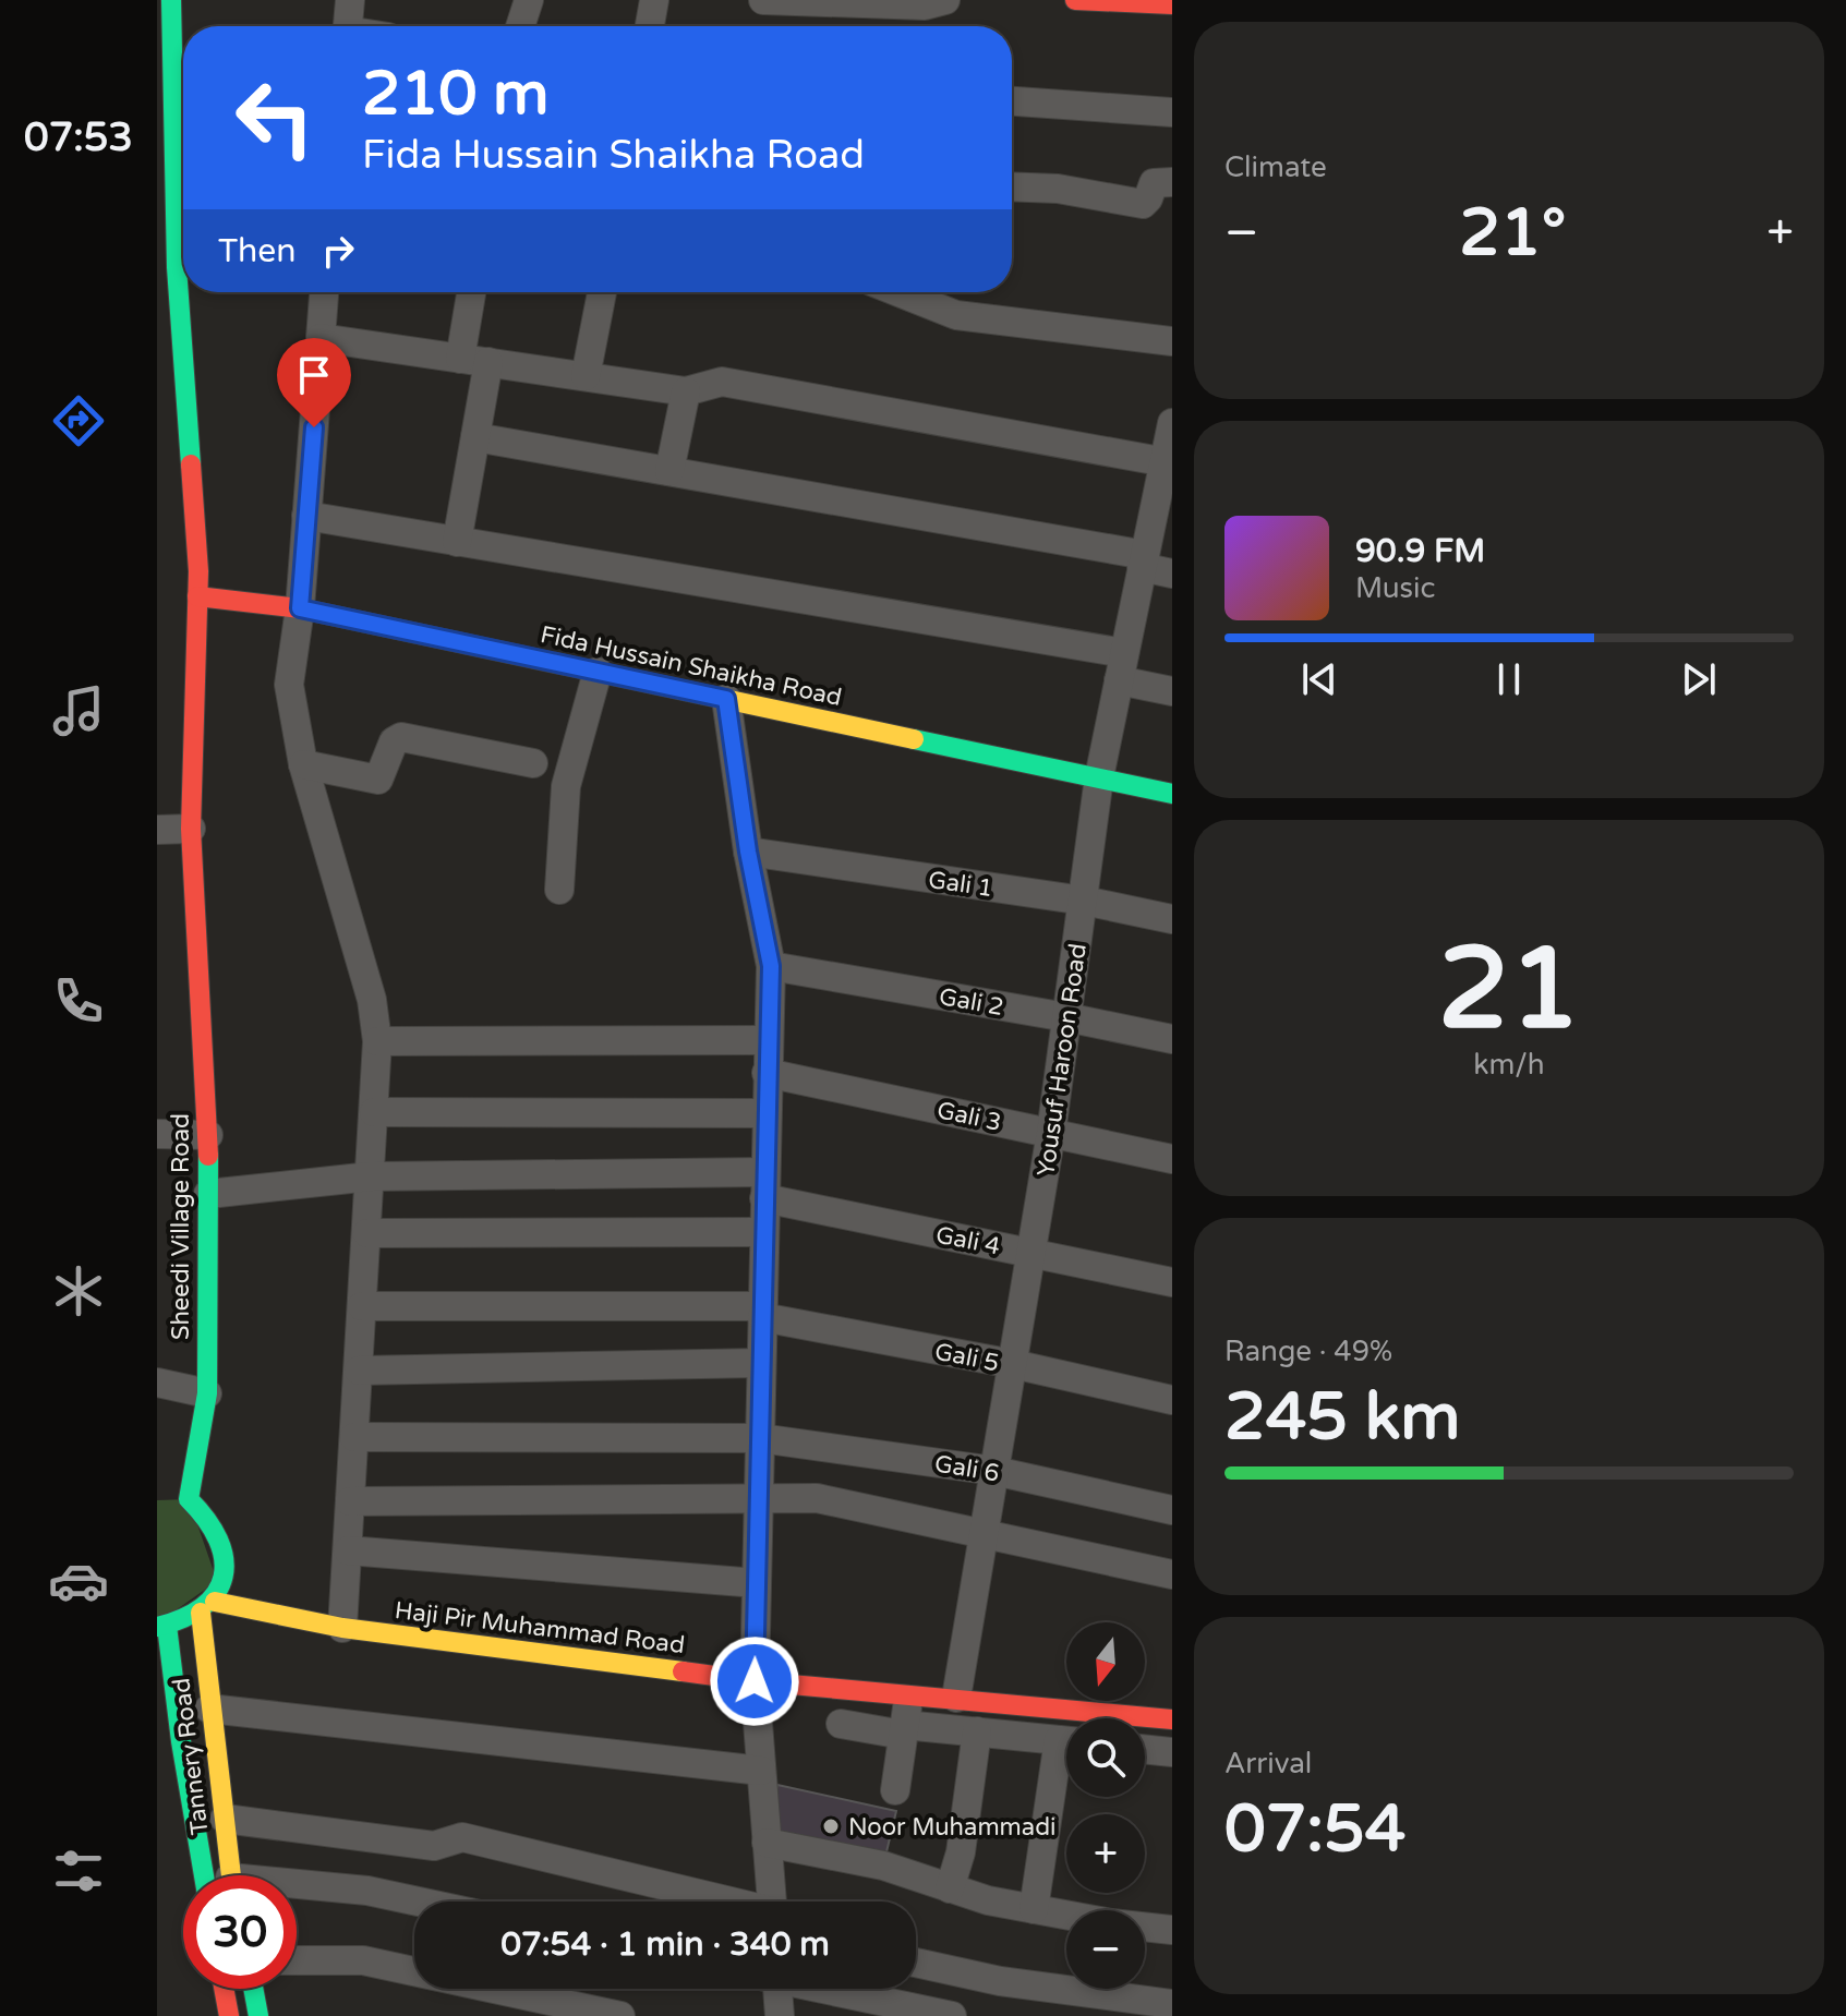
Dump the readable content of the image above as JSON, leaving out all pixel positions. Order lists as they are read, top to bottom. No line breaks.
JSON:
{"streets":{"main road":["Fida Hussain Shaikha Road","Sheedi Village Road","Haji Pir Muhammad Road","Tannery Road"],"street":["Gali 1","Gali 2","Yousuf Haroon Road","Gali 3","Gali 4","Gali 5","Gali 6"]},"crossings":[["Fida Hussain Shaikha Road","Yousuf Haroon Road"],["Fida Hussain Shaikha Road","Sheedi Village Road"],["Gali 1","Yousuf Haroon Road"],["Gali 2","Yousuf Haroon Road"],["Yousuf Haroon Road","Gali 3"],["Yousuf Haroon Road","Gali 4"],["Yousuf Haroon Road","Gali 5"],["Yousuf Haroon Road","Gali 6"],["Yousuf Haroon Road","Haji Pir Muhammad Road"],["Sheedi Village Road","Gali 4"],["Sheedi Village Road","Haji Pir Muhammad Road"],["Sheedi Village Road","Tannery Road"],["Haji Pir Muhammad Road","Tannery Road"]],"places":["Noor Muhammadi"],"north":"bottom","page":{"tabs":"07:53","tile":["Climate",["21","km/h"],["Range · 49%","245 km"],["Arrival","07:54"]],"turn":["210 m","Fida Hussain Shaikha Road"],"heat":["−","21°","+"],"then":"Then","song":["90.9 FM","Music"],"map_buttons":["+","−"],"limit":"30","trip":"07:54 · 1 min · 340 m"}}
